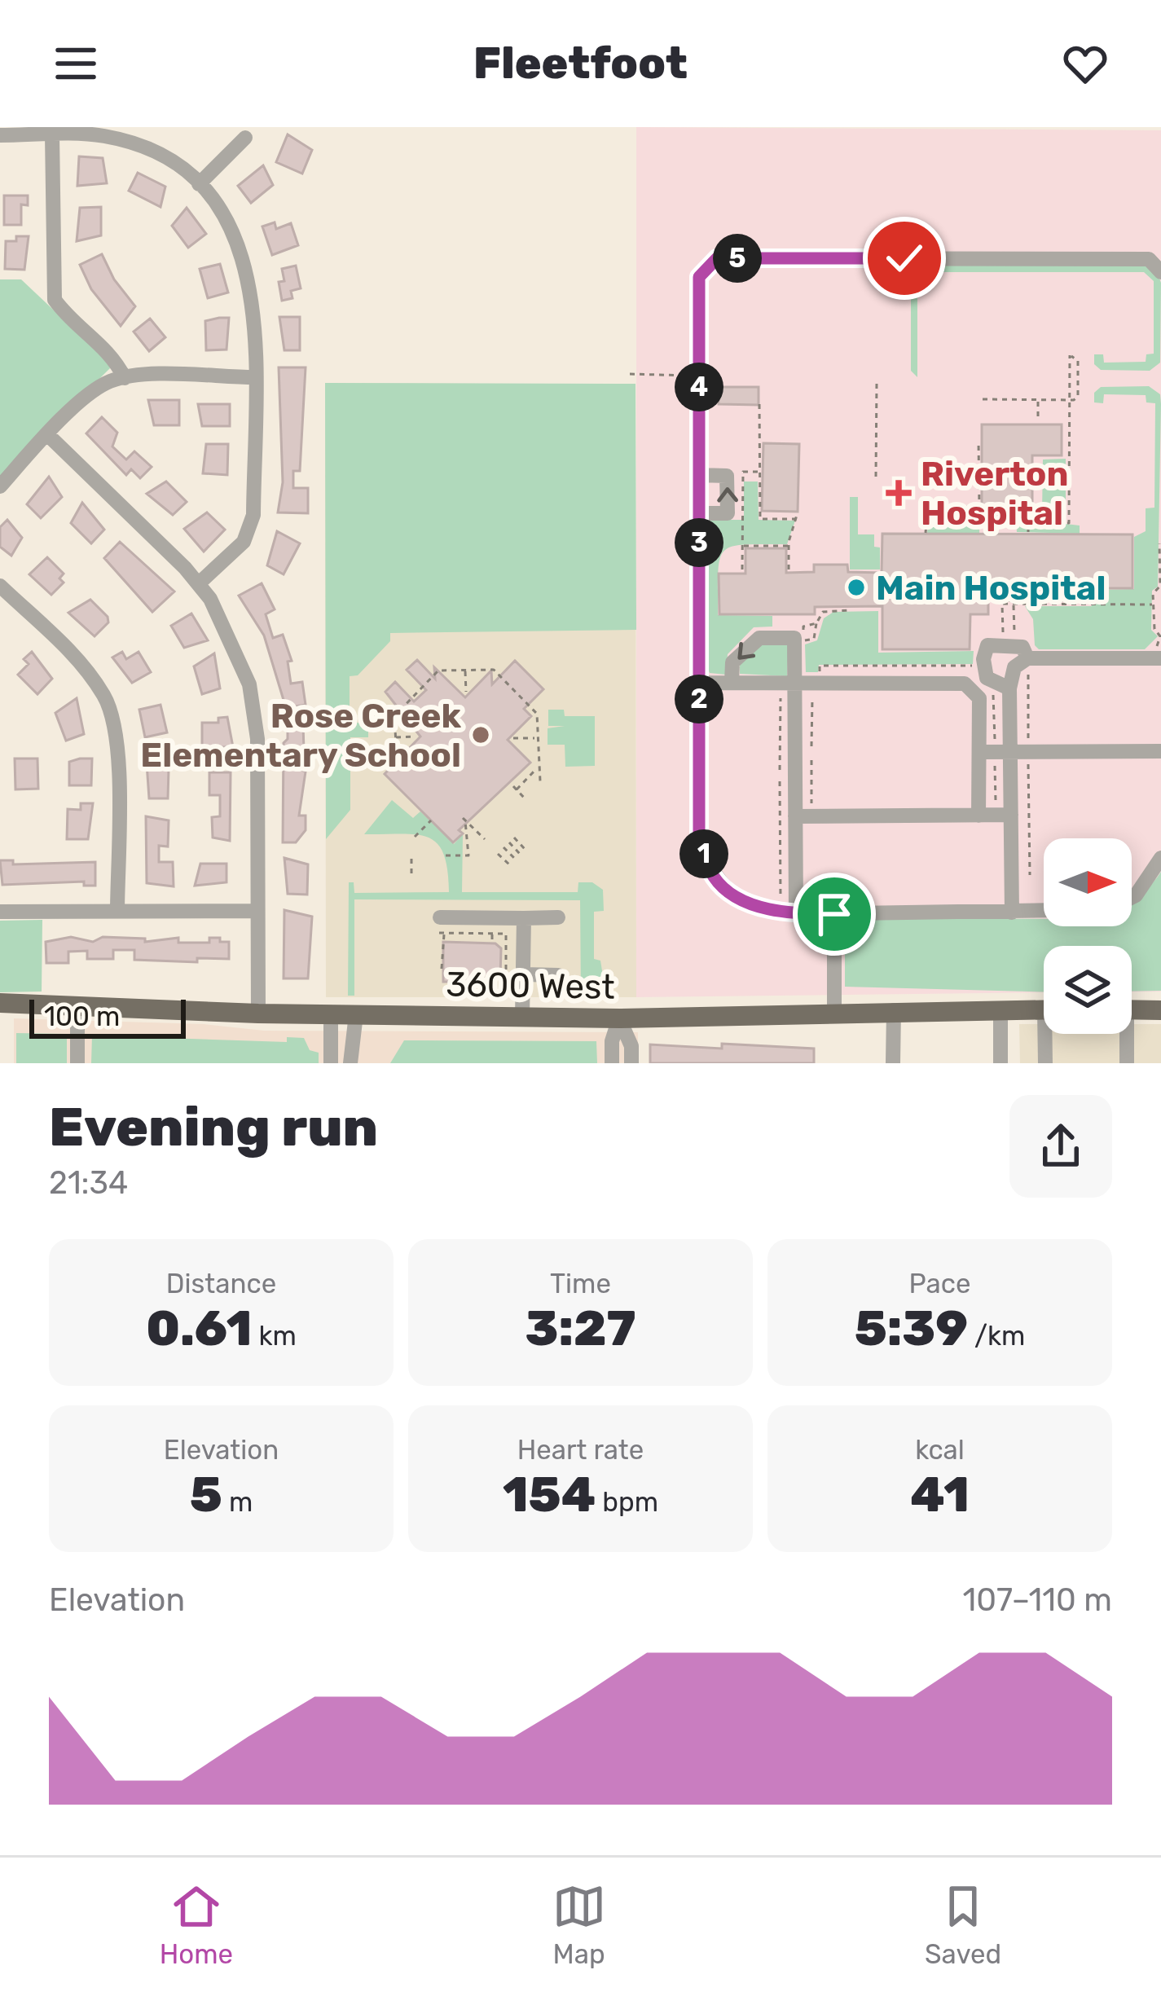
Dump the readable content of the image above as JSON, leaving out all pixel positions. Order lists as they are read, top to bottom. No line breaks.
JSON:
{"streets":{"main road":["3600 West"]},"places":{"health":["Riverton Hospital"],"other":["Main Hospital","Rose Creek Elementary School"]},"scale_bar":"100 m","north":"right","page":{"header":"Fleetfoot","pins":["5","4","3","2","1"],"scale":"100 m","heading":["Evening run","21:34"],"stats":[["Distance","0.61 km"],["Time","3:27"],["Pace","5:39 /km"],["Elevation","5 m"],["Heart rate","154 bpm"],["kcal","41"]],"chart":["Elevation","107–110 m"],"tabs":["Home","Map","Saved"]}}
